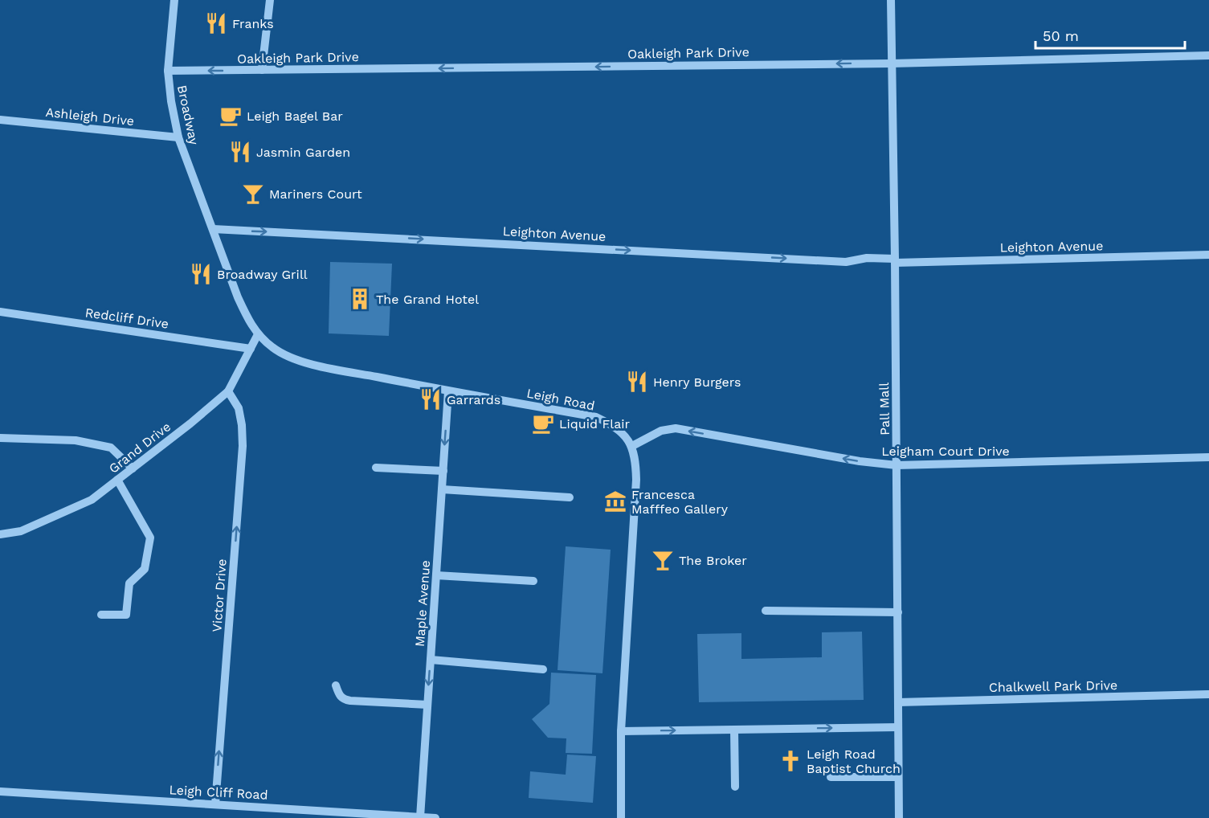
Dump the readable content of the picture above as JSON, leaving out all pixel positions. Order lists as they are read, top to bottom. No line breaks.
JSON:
{"streets":{"street":["Oakleigh Park Drive","Broadway","Ashleigh Drive","Leighton Avenue","Redcliff Drive","Leigh Road","Pall Mall","Grand Drive","Leigham Court Drive","Victor Drive","Maple Avenue","Chalkwell Park Drive","Leigh Cliff Road"]},"crossings":[["Oakleigh Park Drive","Broadway"],["Oakleigh Park Drive","Pall Mall"],["Broadway","Ashleigh Drive"],["Broadway","Leighton Avenue"],["Broadway","Leigh Road"],["Leighton Avenue","Leigh Road"],["Leighton Avenue","Pall Mall"],["Redcliff Drive","Grand Drive"],["Leigh Road","Grand Drive"],["Leigh Road","Leigham Court Drive"],["Leigh Road","Maple Avenue"],["Pall Mall","Leigham Court Drive"],["Pall Mall","Chalkwell Park Drive"],["Grand Drive","Victor Drive"],["Victor Drive","Leigh Cliff Road"],["Maple Avenue","Leigh Cliff Road"]],"one_way":["Oakleigh Park Drive","Leighton Avenue","Leigham Court Drive","Victor Drive"],"places":{"restaurant":["Franks","Jasmin Garden","Broadway Grill","Henry Burgers","Garrards"],"cafe":["Leigh Bagel Bar","Liquid Flair"],"bar":["Mariners Court","The Broker"],"building":["The Grand Hotel"],"museum":["Francesca Mafffeo Gallery"],"church":["Leigh Road Baptist Church"]},"scale_bar":"50 m"}
